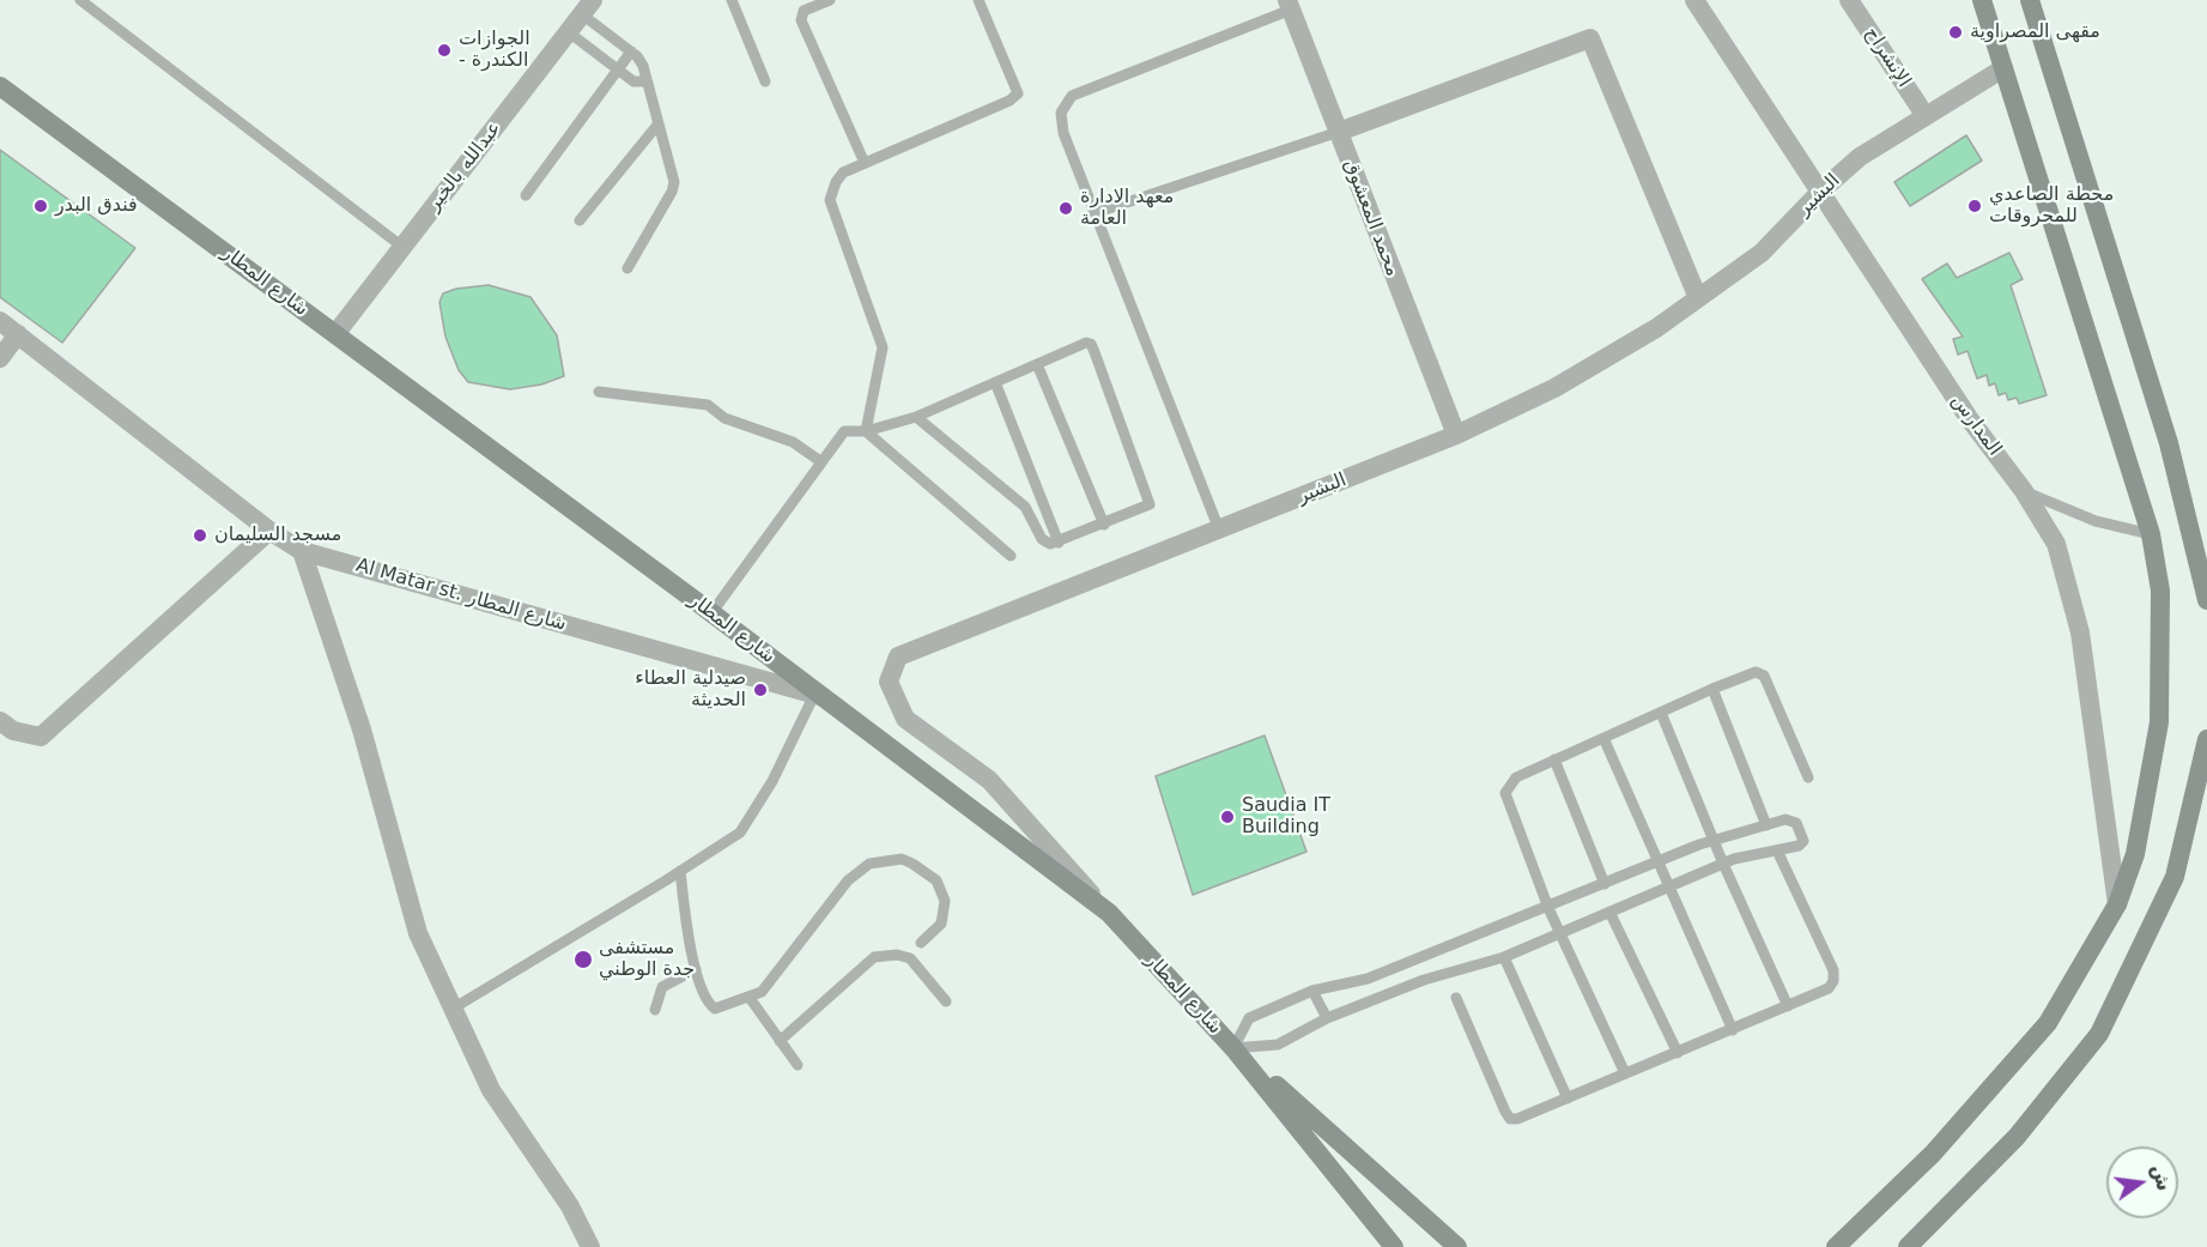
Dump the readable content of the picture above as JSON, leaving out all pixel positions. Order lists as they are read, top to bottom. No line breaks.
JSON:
{"streets":{"main road":["شارع المطار"],"street":["الإنشراح","عبدالله بالخير","البشير","محمد المعشوق","المدارس","Al Matar st. شارع المطار"]},"crossings":[["الإنشراح","البشير"],["عبدالله بالخير","شارع المطار"],["البشير","محمد المعشوق"],["البشير","شارع المطار"],["البشير","المدارس"],["شارع المطار","Al Matar st. شارع المطار"]],"places":["مقهى المصراوية","الجوازات - الكندرة","فندق البدر","محطة الصاعدي للمحروقات","معهد الادارة العامة","مسجد السليمان","صيدلية العطاء الحديثة","Saudia IT Building","مستشفى جدة الوطني"],"north":"right"}
